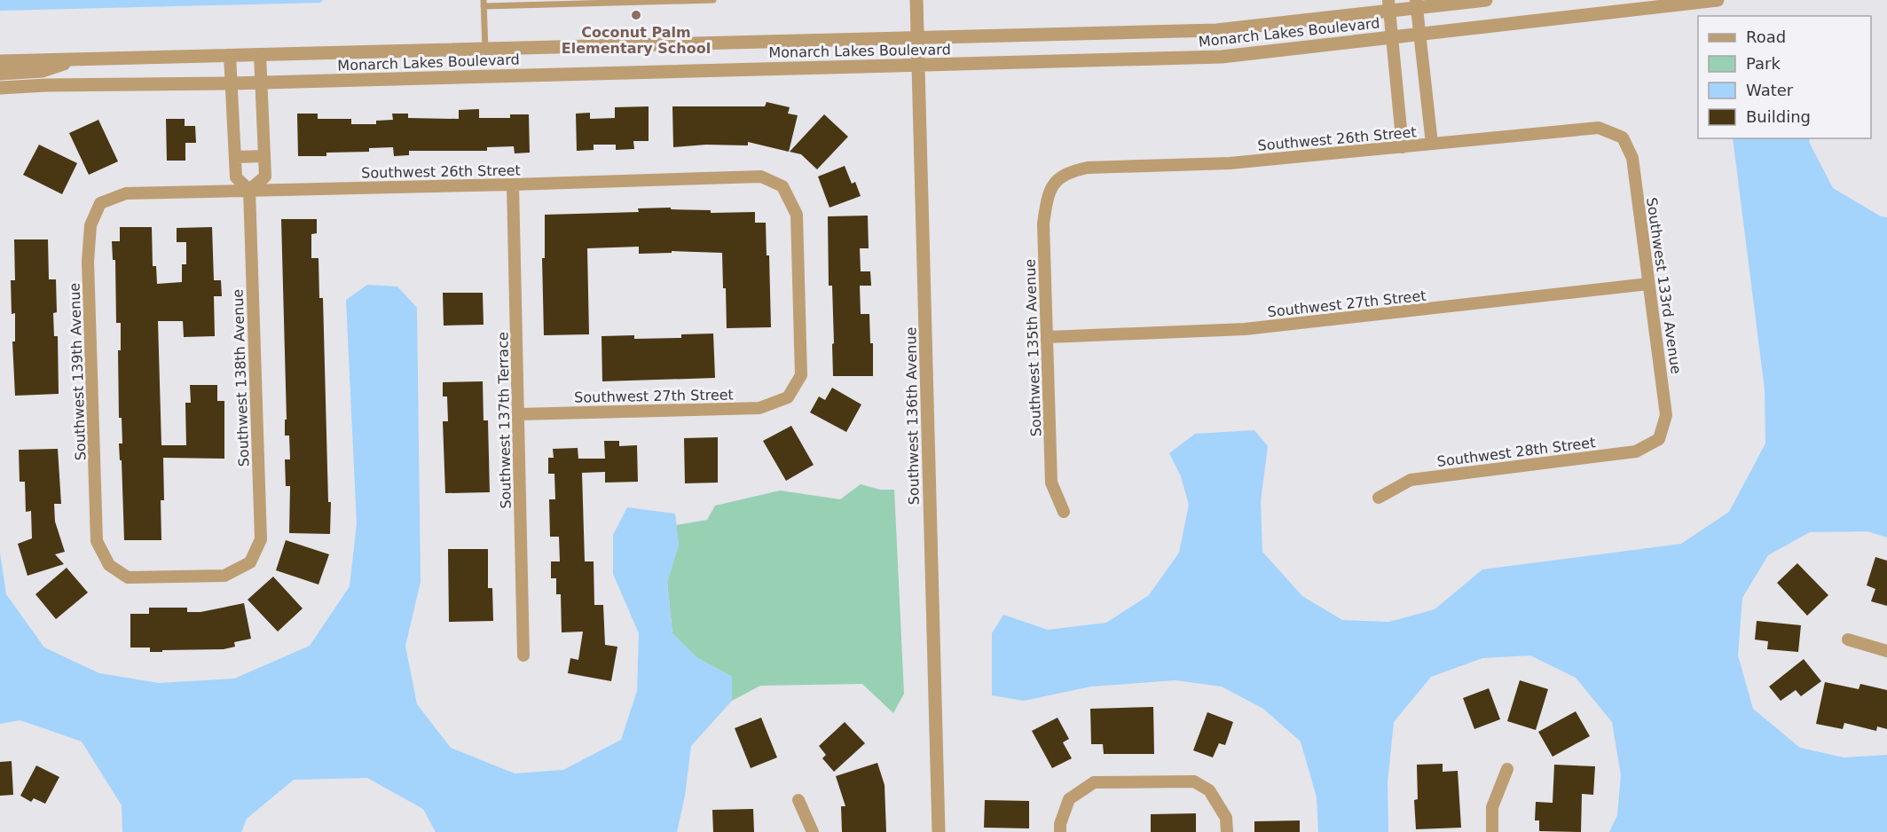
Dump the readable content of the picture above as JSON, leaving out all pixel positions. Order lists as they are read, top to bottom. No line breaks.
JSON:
{"streets":{"street":["Monarch Lakes Boulevard","Southwest 26th Street","Southwest 133rd Avenue","Southwest 27th Street","Southwest 135th Avenue","Southwest 139th Avenue","Southwest 138th Avenue","Southwest 136th Avenue","Southwest 137th Terrace","Southwest 28th Street"]},"crossings":[["Monarch Lakes Boulevard","Southwest 136th Avenue"],["Southwest 26th Street","Southwest 133rd Avenue"],["Southwest 26th Street","Southwest 27th Street"],["Southwest 26th Street","Southwest 135th Avenue"],["Southwest 26th Street","Southwest 139th Avenue"],["Southwest 26th Street","Southwest 138th Avenue"],["Southwest 26th Street","Southwest 137th Terrace"],["Southwest 133rd Avenue","Southwest 27th Street"],["Southwest 133rd Avenue","Southwest 28th Street"],["Southwest 27th Street","Southwest 135th Avenue"],["Southwest 27th Street","Southwest 137th Terrace"],["Southwest 139th Avenue","Southwest 138th Avenue"]],"places":["Coconut Palm Elementary School"],"legend":["Road","Park","Water","Building"]}
